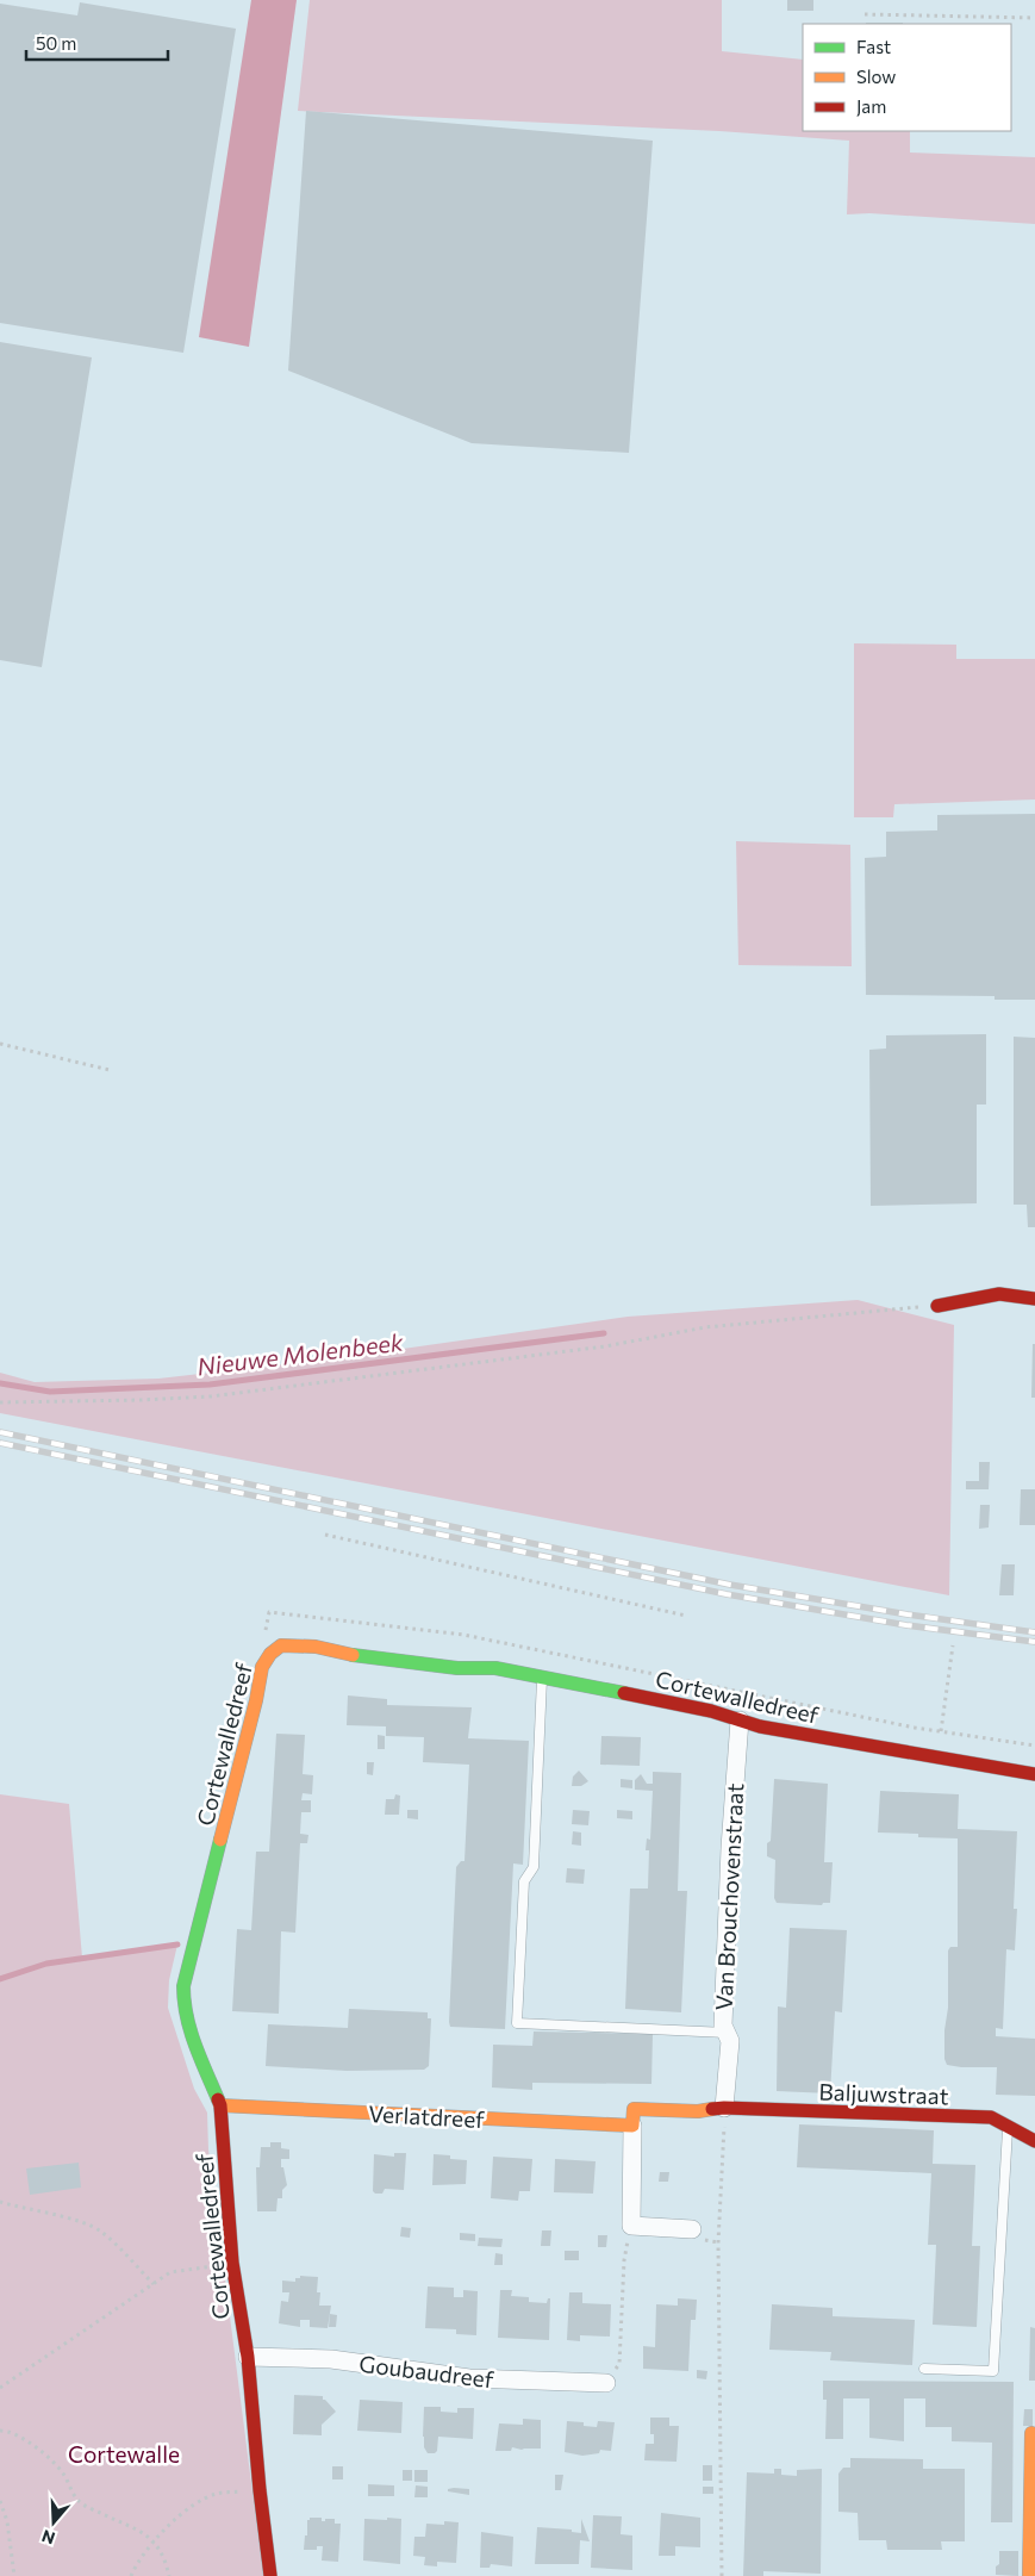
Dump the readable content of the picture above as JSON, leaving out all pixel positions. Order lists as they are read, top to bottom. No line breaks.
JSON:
{"streets":{"street":["Cortewalledreef","Van Brouchovenstraat","Baljuwstraat","Verlatdreef","Goubaudreef"]},"crossings":[["Cortewalledreef","Van Brouchovenstraat"],["Cortewalledreef","Verlatdreef"],["Cortewalledreef","Goubaudreef"],["Van Brouchovenstraat","Baljuwstraat"]],"water":["Nieuwe Molenbeek"],"parks":["Cortewalle"],"legend":["Fast","Slow","Jam"],"scale_bar":"50 m","north":"bottom"}
